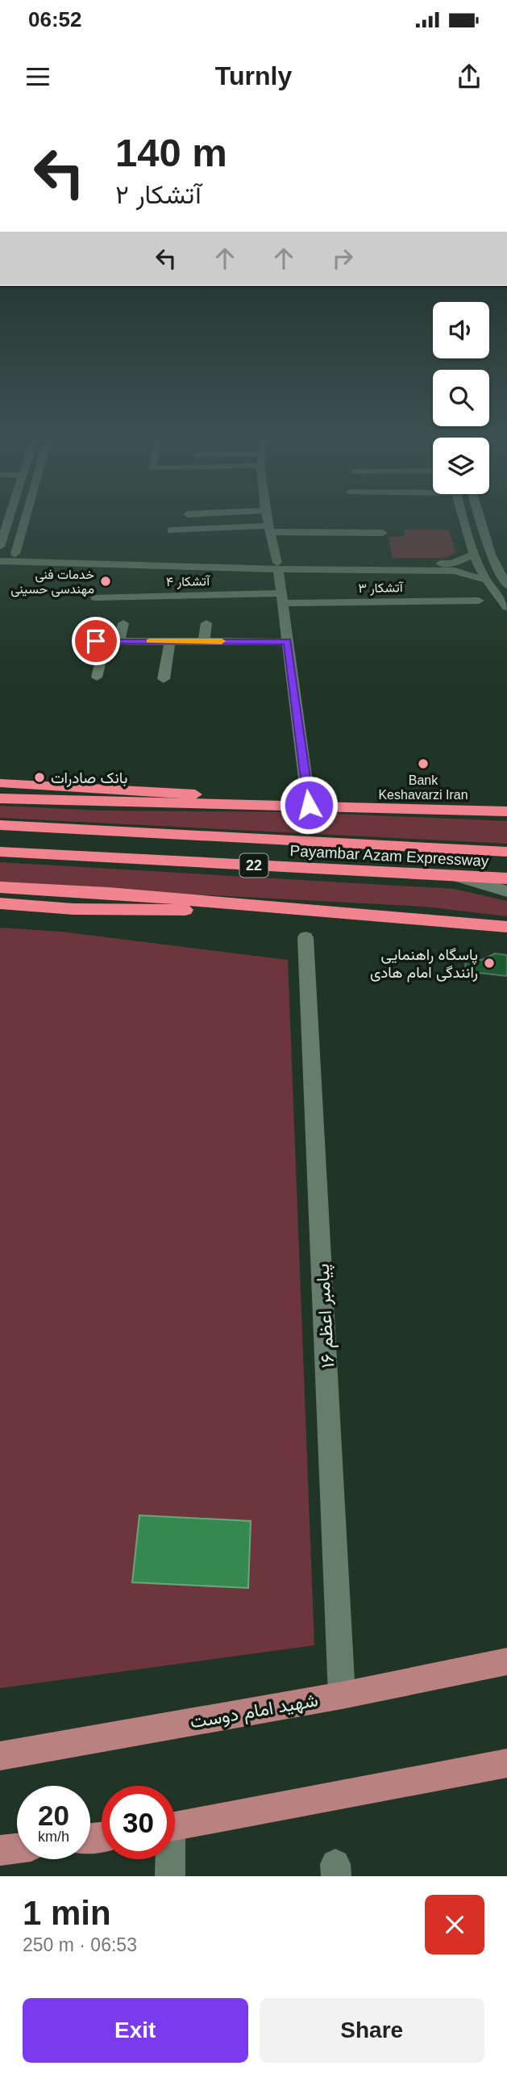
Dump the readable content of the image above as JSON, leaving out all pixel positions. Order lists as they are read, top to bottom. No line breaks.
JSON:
{"streets":{"highway":["Payambar Azam Expressway","22"],"main road":["شهید امام دوست"],"street":["آتشکار ۴","آتشکار ۳","پیامبر اعظم ۱۶"]},"crossings":[["آتشکار ۴","آتشکار ۳"],["پیامبر اعظم ۱۶","شهید امام دوست"]],"places":["خدمات فنی مهندسی حسینی","Bank Keshavarzi Iran","بانک صادرات","پاسگاه راهنمایی رانندگی امام هادی"],"page":{"status":"06:52","header":"Turnly","turn":["140 m","آتشکار ۲"],"speed":"20 km/h","limit":"30","heading":["1 min","250 m · 06:53"],"buttons":["Exit","Share"]}}
